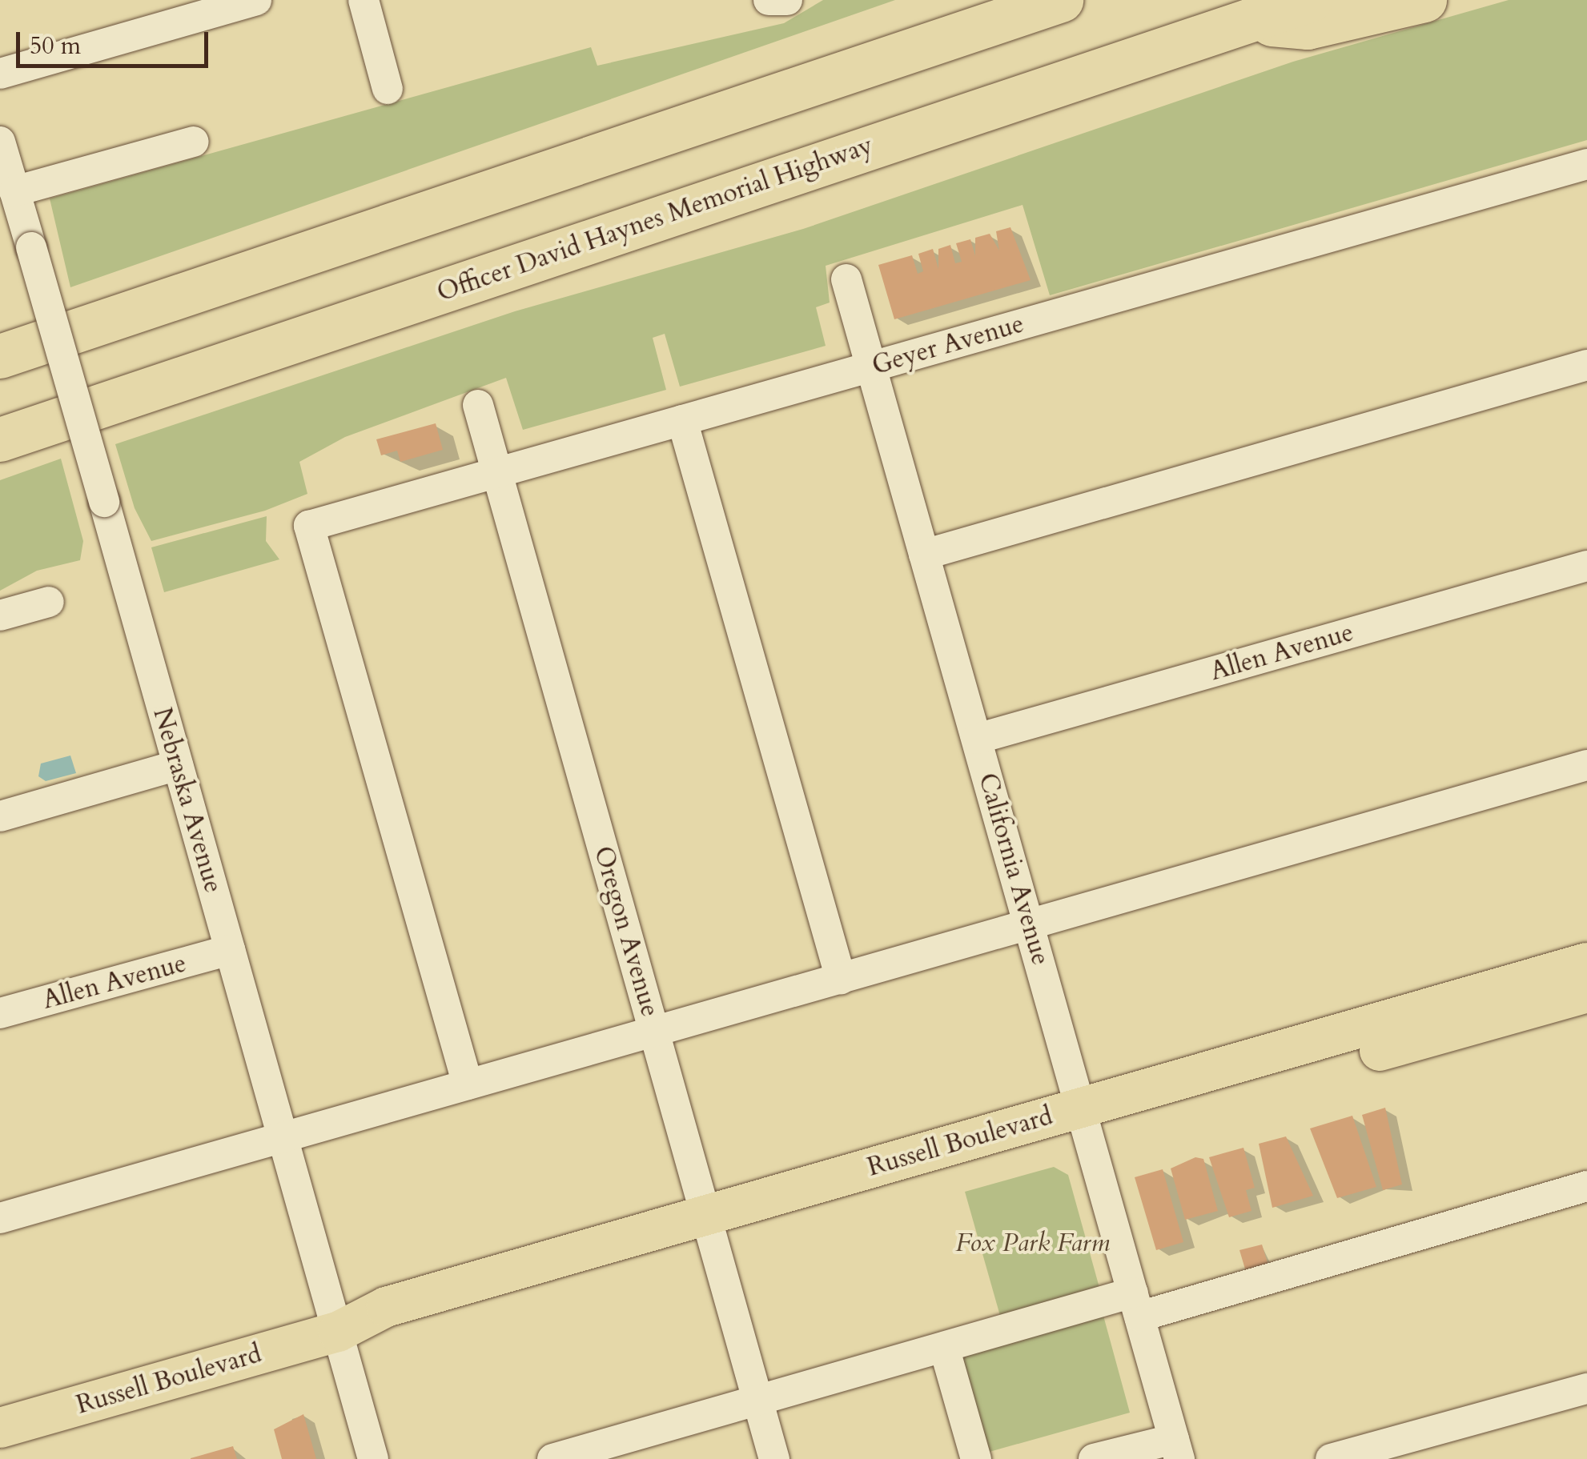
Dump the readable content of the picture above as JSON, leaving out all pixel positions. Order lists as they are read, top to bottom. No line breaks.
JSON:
{"streets":{"highway":["Officer David Haynes Memorial Highway"],"main road":["Russell Boulevard"],"street":["Geyer Avenue","Allen Avenue","Nebraska Avenue","California Avenue","Oregon Avenue"]},"crossings":[["Geyer Avenue","California Avenue"],["Geyer Avenue","Oregon Avenue"],["Allen Avenue","Nebraska Avenue"],["Allen Avenue","California Avenue"],["Nebraska Avenue","Russell Boulevard"],["California Avenue","Russell Boulevard"],["Oregon Avenue","Russell Boulevard"]],"parks":["Fox Park Farm"],"scale_bar":"50 m"}
